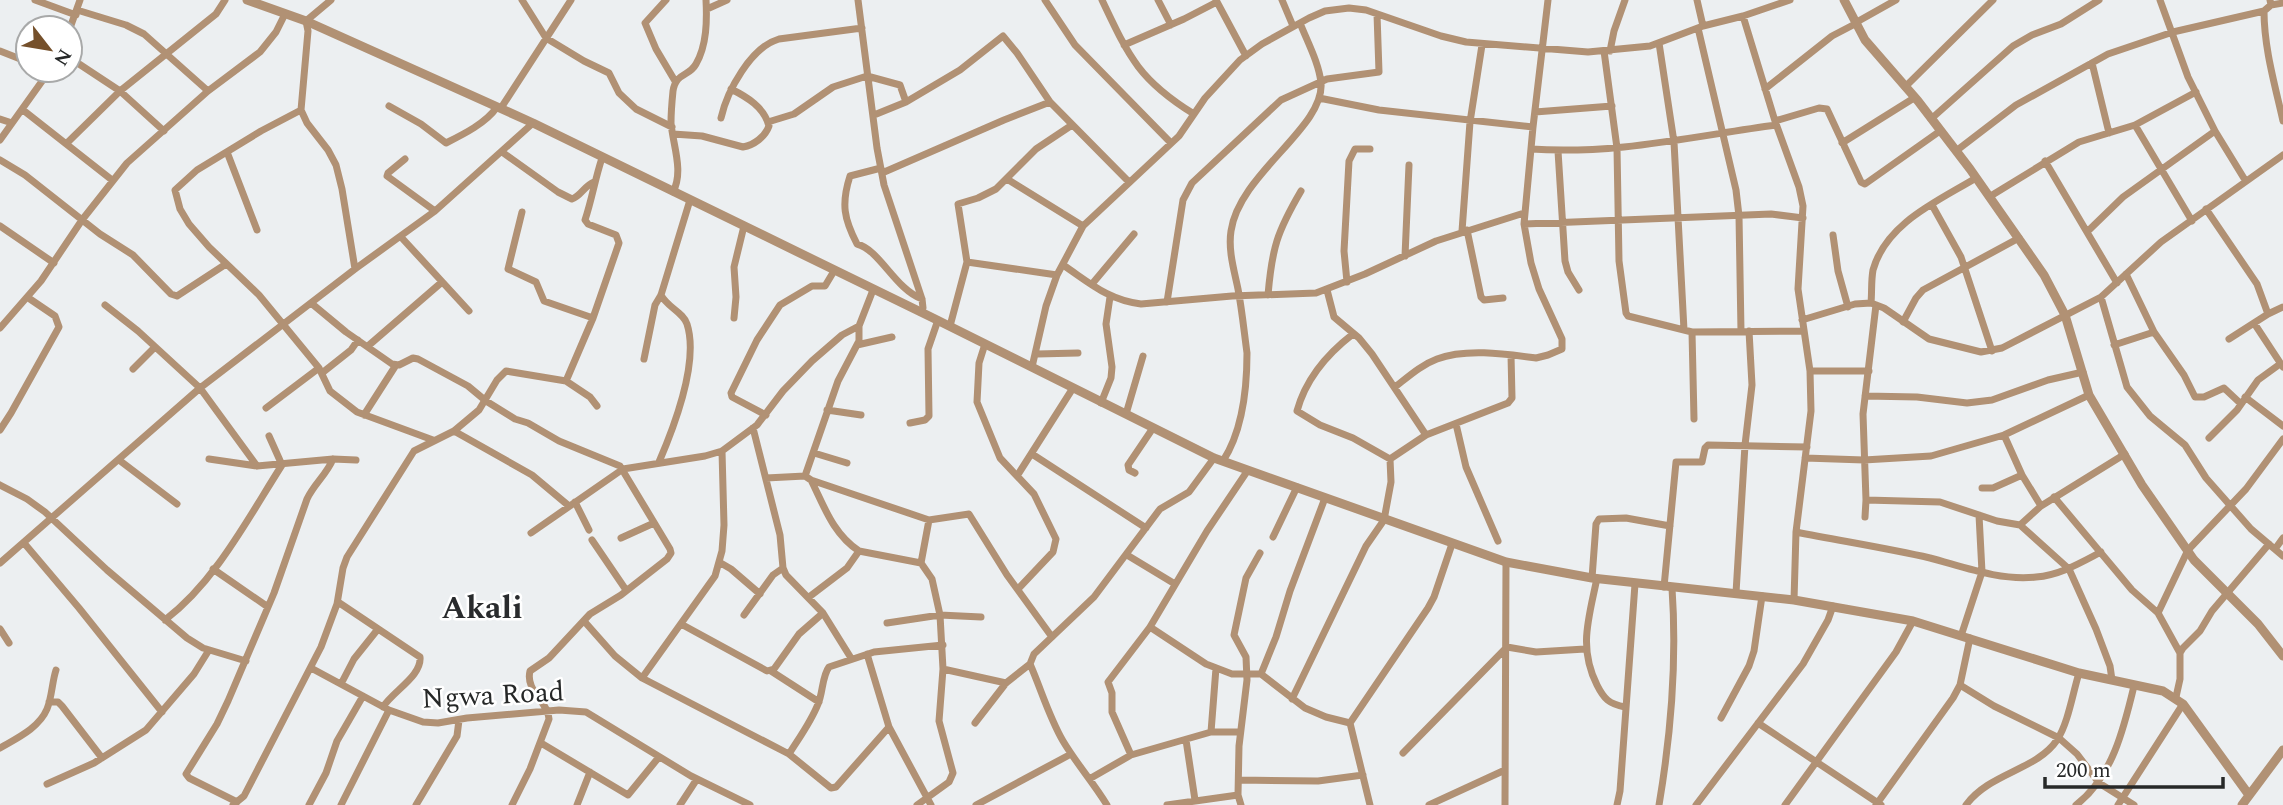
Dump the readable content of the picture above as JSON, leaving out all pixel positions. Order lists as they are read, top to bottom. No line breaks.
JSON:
{"streets":{"street":["Ngwa Road"]},"districts":["Akali"],"scale_bar":"200 m","north":"bottom right"}
